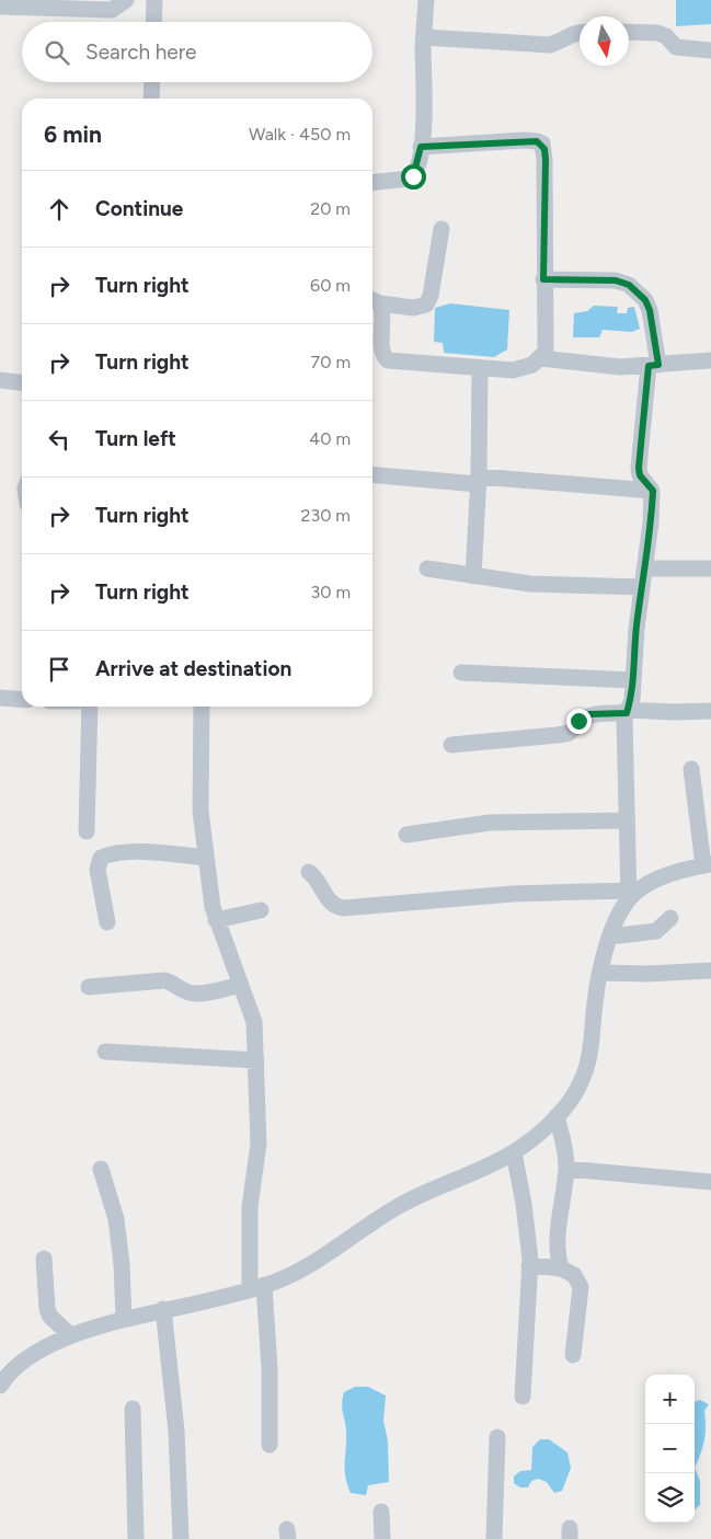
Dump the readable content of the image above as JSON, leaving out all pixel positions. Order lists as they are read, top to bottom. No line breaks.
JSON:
{"north":"bottom","page":{"search":"Search here","heading":["6 min","Walk · 450 m"],"list":[["Continue","20 m"],["Turn right","60 m"],["Turn right","70 m"],["Turn left","40 m"],["Turn right","230 m"],["Turn right","30 m"],"Arrive at destination"],"map_buttons":["+","−"]}}
